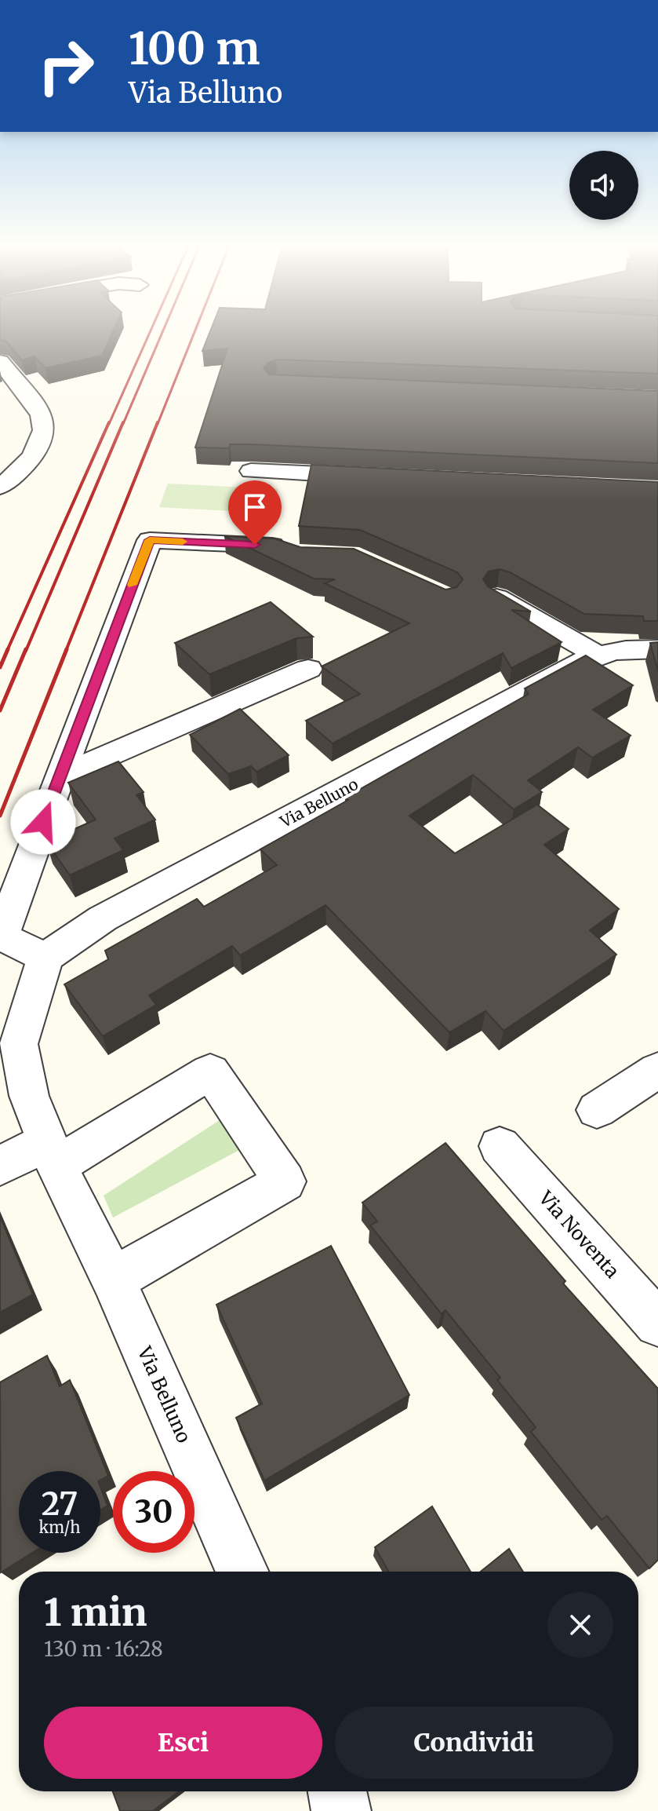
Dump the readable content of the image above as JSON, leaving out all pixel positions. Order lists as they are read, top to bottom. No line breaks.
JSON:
{"streets":{"street":["Via Belluno","Via Noventa"]},"page":{"turn":["100 m","Via Belluno"],"speed":"27 km/h","limit":"30","heading":["1 min","130 m · 16:28"],"buttons":["Esci","Condividi"]}}
